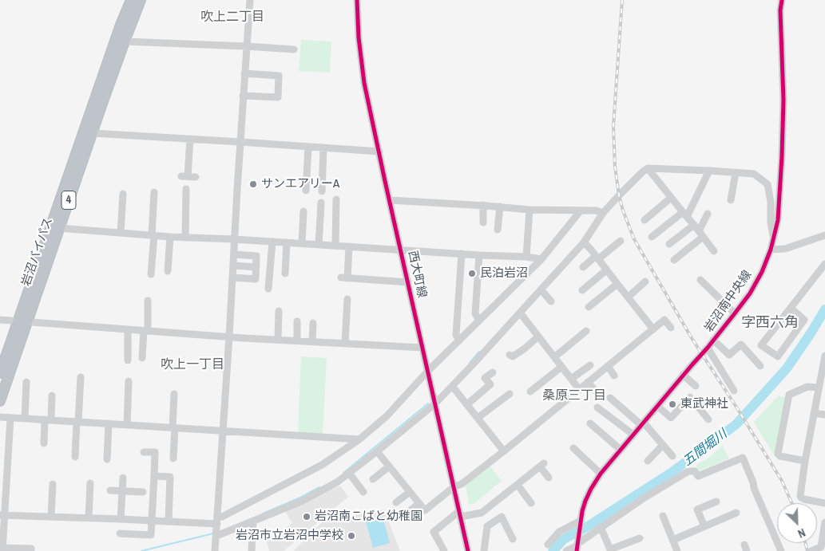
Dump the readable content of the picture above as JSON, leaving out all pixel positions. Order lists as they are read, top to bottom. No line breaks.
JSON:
{"streets":{"highway":["4","岩沼バイパス"],"street":["西大町線","岩沼南中央線"]},"districts":["吹上二丁目","字西六角","吹上一丁目","桑原三丁目"],"water":["五間堀川"],"places":["サンエアリーA","民泊岩沼","東武神社","岩沼南こばと幼稚園","岩沼市立岩沼中学校"],"north":"bottom right"}
